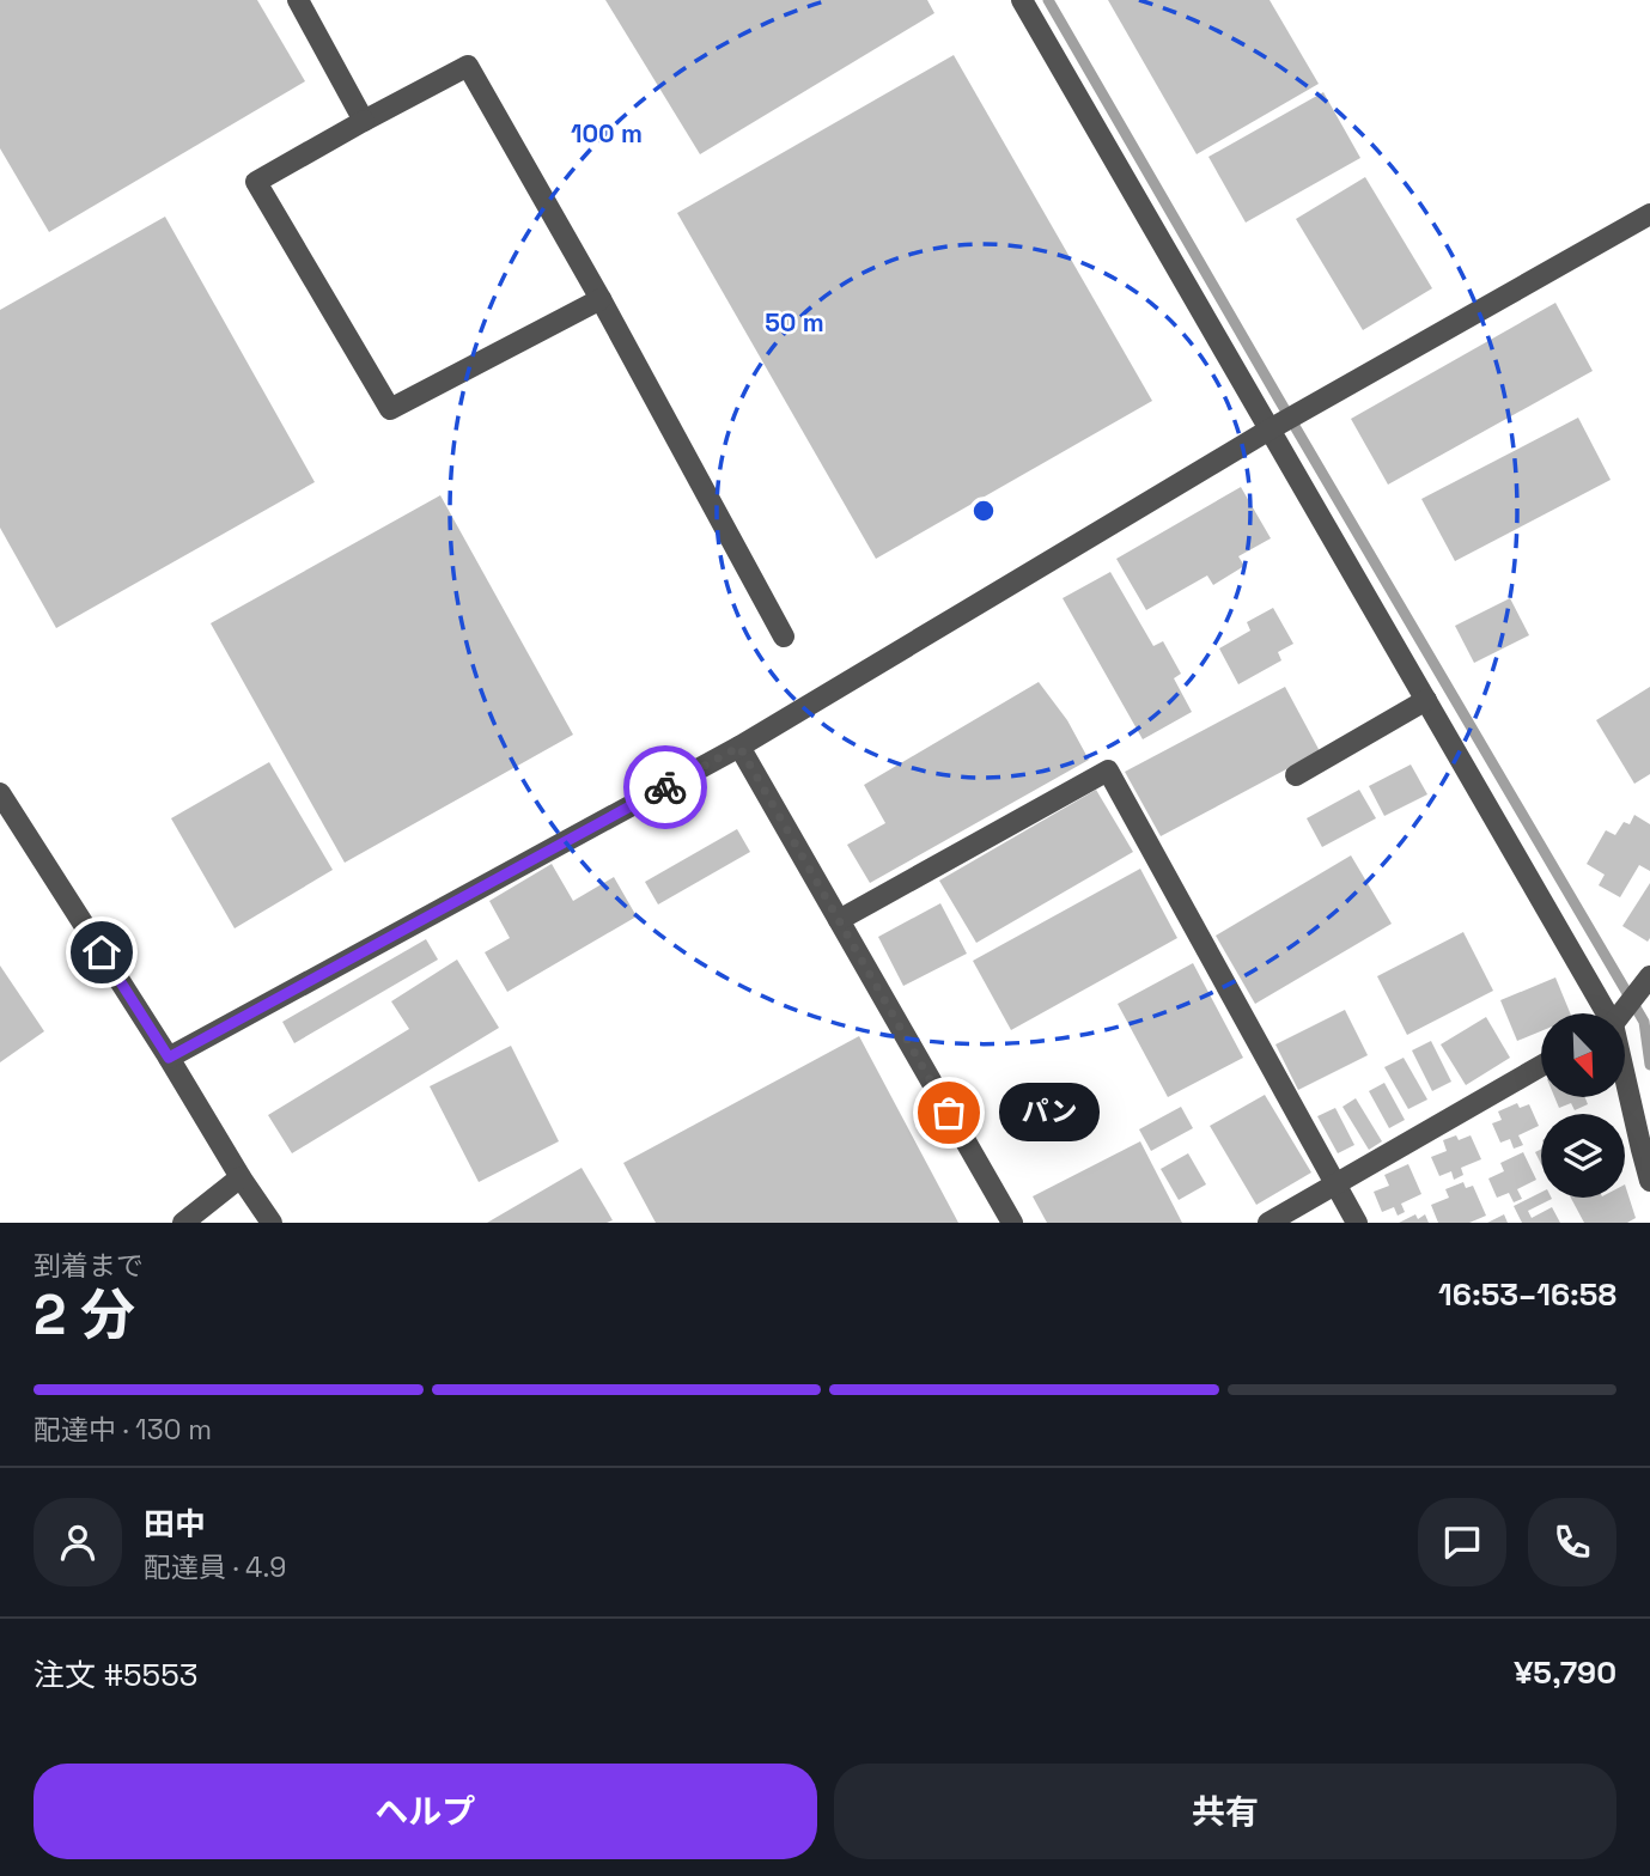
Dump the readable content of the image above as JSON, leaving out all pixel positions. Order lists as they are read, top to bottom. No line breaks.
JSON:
{"places":["パン"],"north":"bottom right","page":{"bubble":"パン","heading":["2 分","到着まで","16:53–16:58"],"panel":["田中","配達員 · 4.9","注文 #5553","¥5,790"],"bar":"配達中 · 130 m","buttons":["ヘルプ","共有"]},"rings":["100 m","50 m"]}
